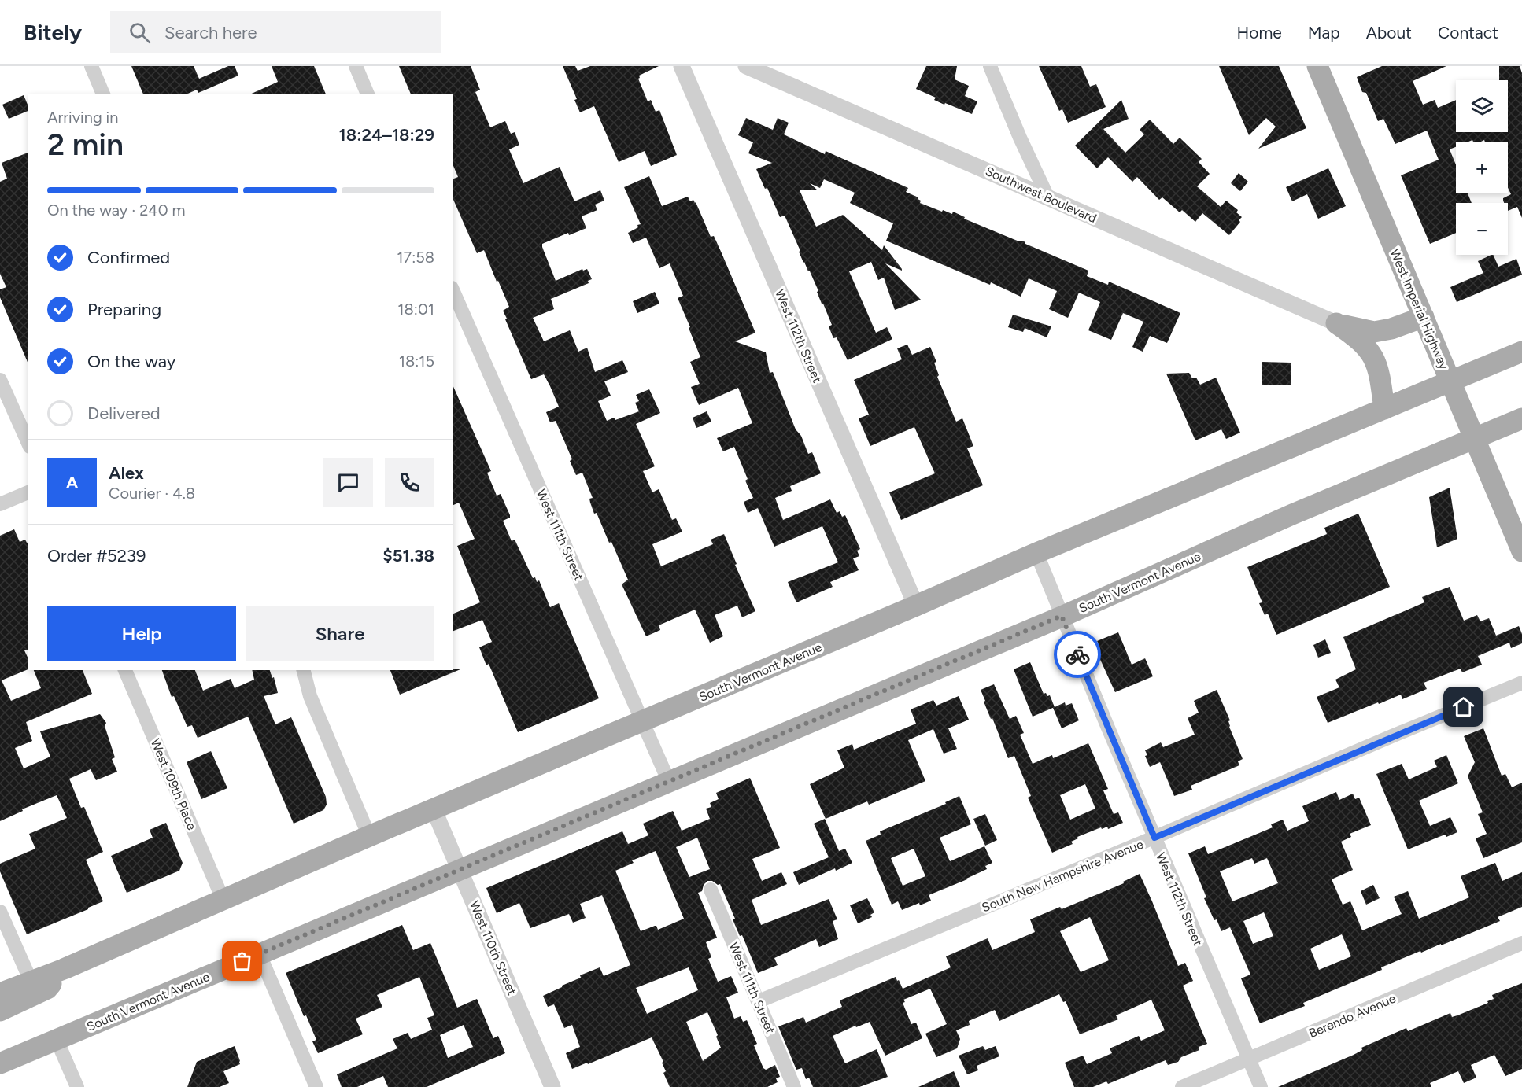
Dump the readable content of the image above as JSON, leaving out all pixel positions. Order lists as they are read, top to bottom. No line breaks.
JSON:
{"streets":{"main road":["West Imperial Highway","South Vermont Avenue"],"street":["Southwest Boulevard","West 112th Street","West 111th Street","West 109th Place","South New Hampshire Avenue","West 110th Street","Berendo Avenue"]},"crossings":[["West Imperial Highway","South Vermont Avenue"],["West 112th Street","South Vermont Avenue"],["West 112th Street","South New Hampshire Avenue"],["West 112th Street","Berendo Avenue"],["West 111th Street","South Vermont Avenue"],["West 111th Street","South New Hampshire Avenue"],["South Vermont Avenue","West 109th Place"],["South Vermont Avenue","West 110th Street"]],"page":{"header":"Bitely","search":"Search here","nav":["Home","Map","About","Contact"],"map_buttons":["+","−"],"heading":["2 min","Arriving in","18:24–18:29"],"panel":["Alex","Courier · 4.8","Order #5239","$51.38"],"bar":"On the way · 240 m","list":[["Confirmed","17:58"],["Preparing","18:01"],["On the way","18:15"],"Delivered"],"round":"A","buttons":["Help","Share"]}}
